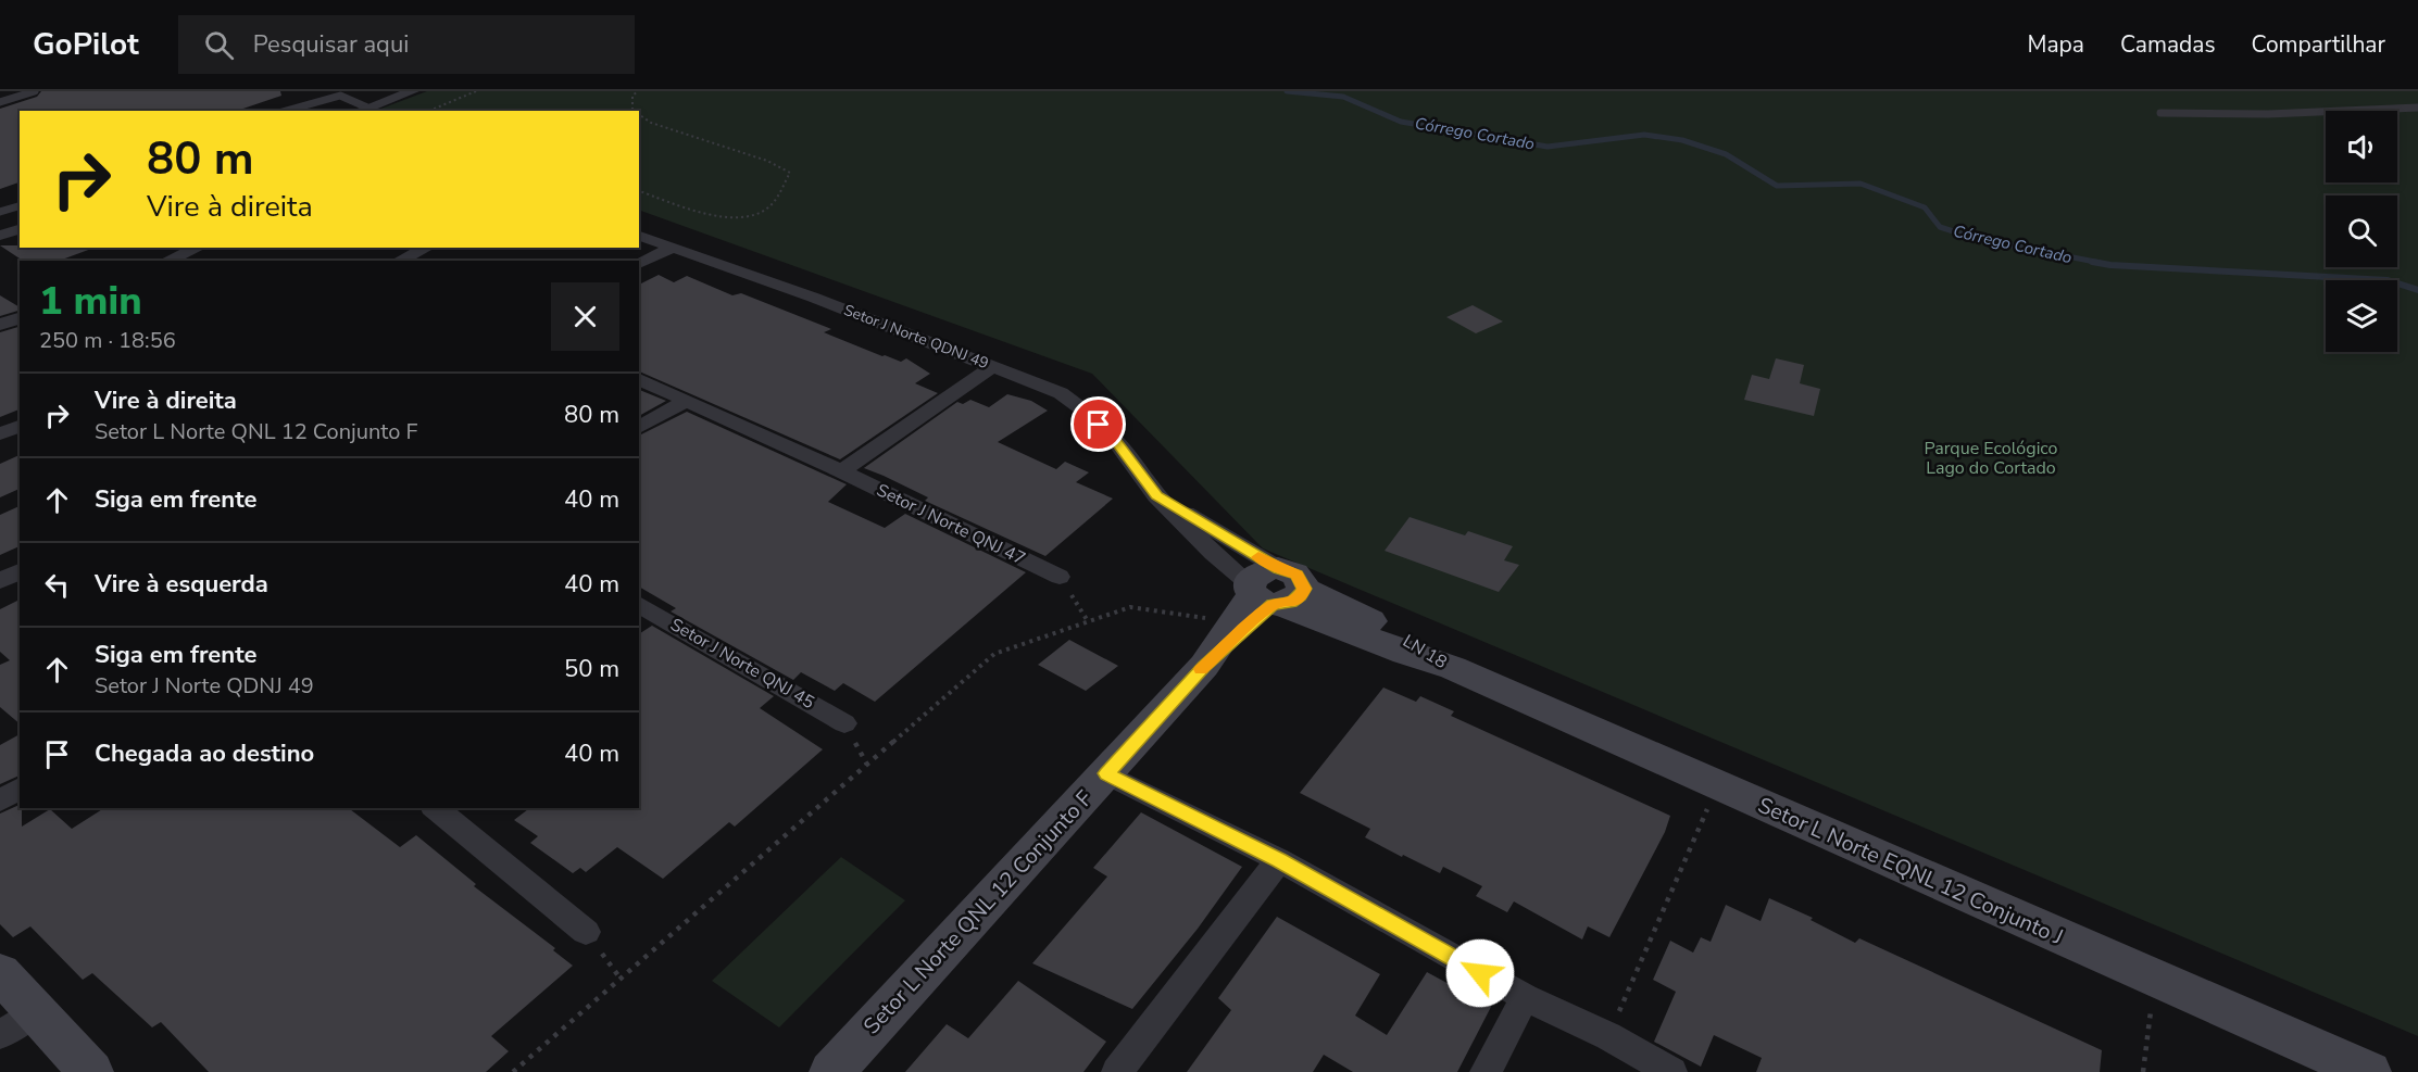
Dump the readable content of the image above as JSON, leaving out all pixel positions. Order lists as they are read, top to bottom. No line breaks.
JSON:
{"streets":{"street":["Setor J Norte QDNJ 49","Setor J Norte QNJ 47","LN 18","Setor J Norte QNJ 45","Setor L Norte EQNL 12 Conjunto J","Setor L Norte QNL 12 Conjunto F"]},"crossings":[["LN 18","Setor L Norte EQNL 12 Conjunto J"]],"water":["Córrego Cortado"],"parks":["Parque Ecológico Lago do Cortado"],"page":{"header":"GoPilot","search":"Pesquisar aqui","nav":["Mapa","Camadas","Compartilhar"],"turn":["80 m","Vire à direita"],"heading":["1 min","250 m · 18:56"],"list":[{"name":"Vire à direita","note":"Setor L Norte QNL 12 Conjunto F","value":"80 m"},{"name":"Siga em frente","value":"40 m"},{"name":"Vire à esquerda","value":"40 m"},{"name":"Siga em frente","note":"Setor J Norte QDNJ 49","value":"50 m"},{"name":"Chegada ao destino","value":"40 m"}]}}
